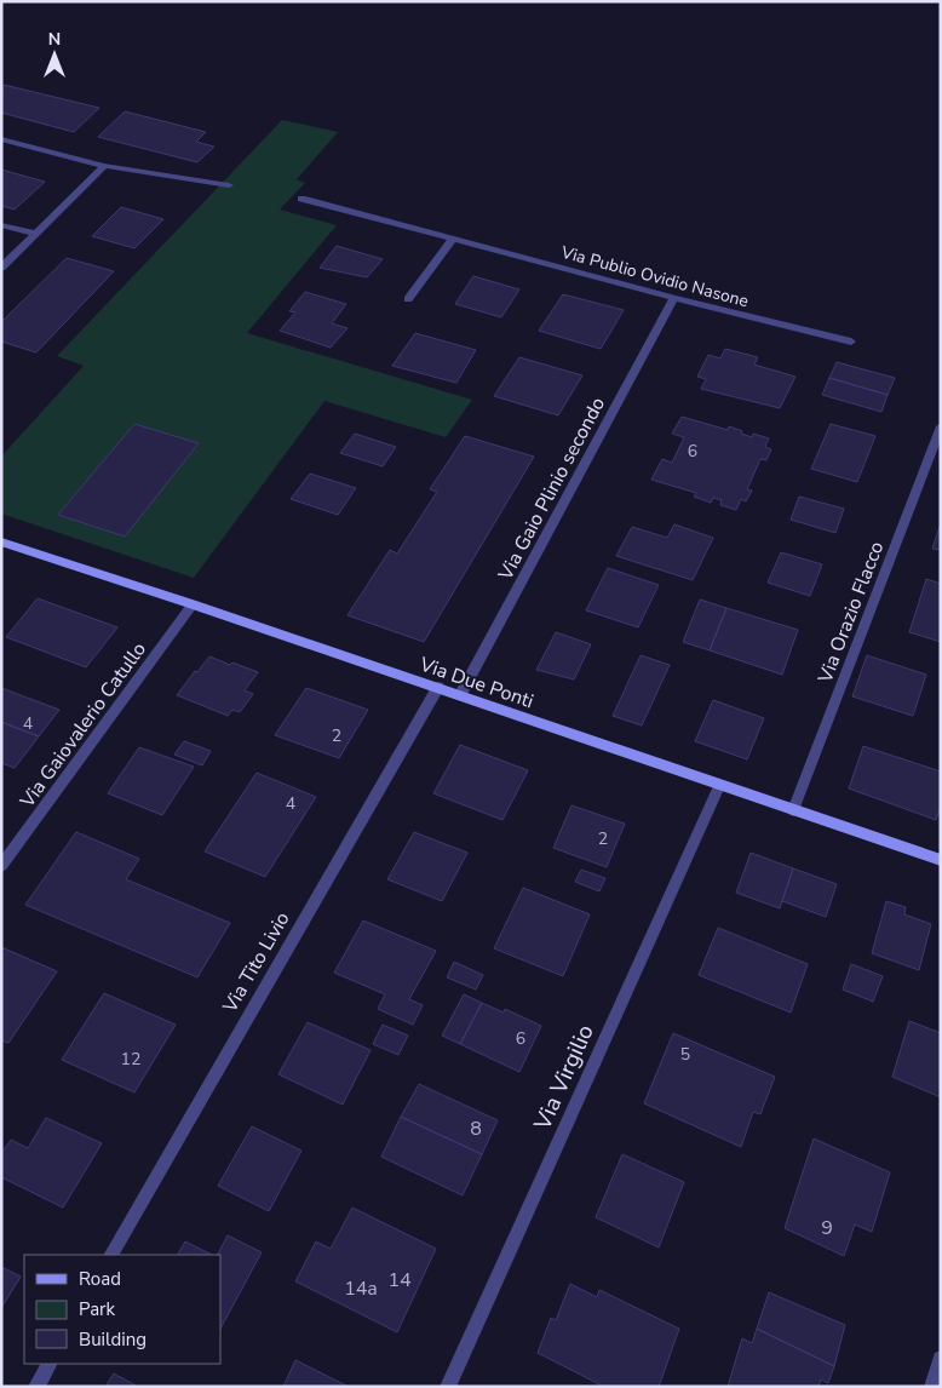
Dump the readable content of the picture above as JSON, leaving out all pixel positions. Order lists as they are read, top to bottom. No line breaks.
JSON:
{"streets":{"street":["Via Publio Ovidio Nasone","Via Gaio Plinio secondo","Via Orazio Flacco","Via Due Ponti","Via Gaiovalerio Catullo","Via Tito Livio","Via Virgilio"]},"crossings":[["Via Publio Ovidio Nasone","Via Gaio Plinio secondo"],["Via Gaio Plinio secondo","Via Due Ponti"],["Via Orazio Flacco","Via Due Ponti"],["Via Due Ponti","Via Gaiovalerio Catullo"],["Via Due Ponti","Via Tito Livio"],["Via Due Ponti","Via Virgilio"]],"house_numbers":["6","4","2","4","2","6","5","12","8","9","14","14a"],"legend":["Road","Park","Building"],"north":"top"}
